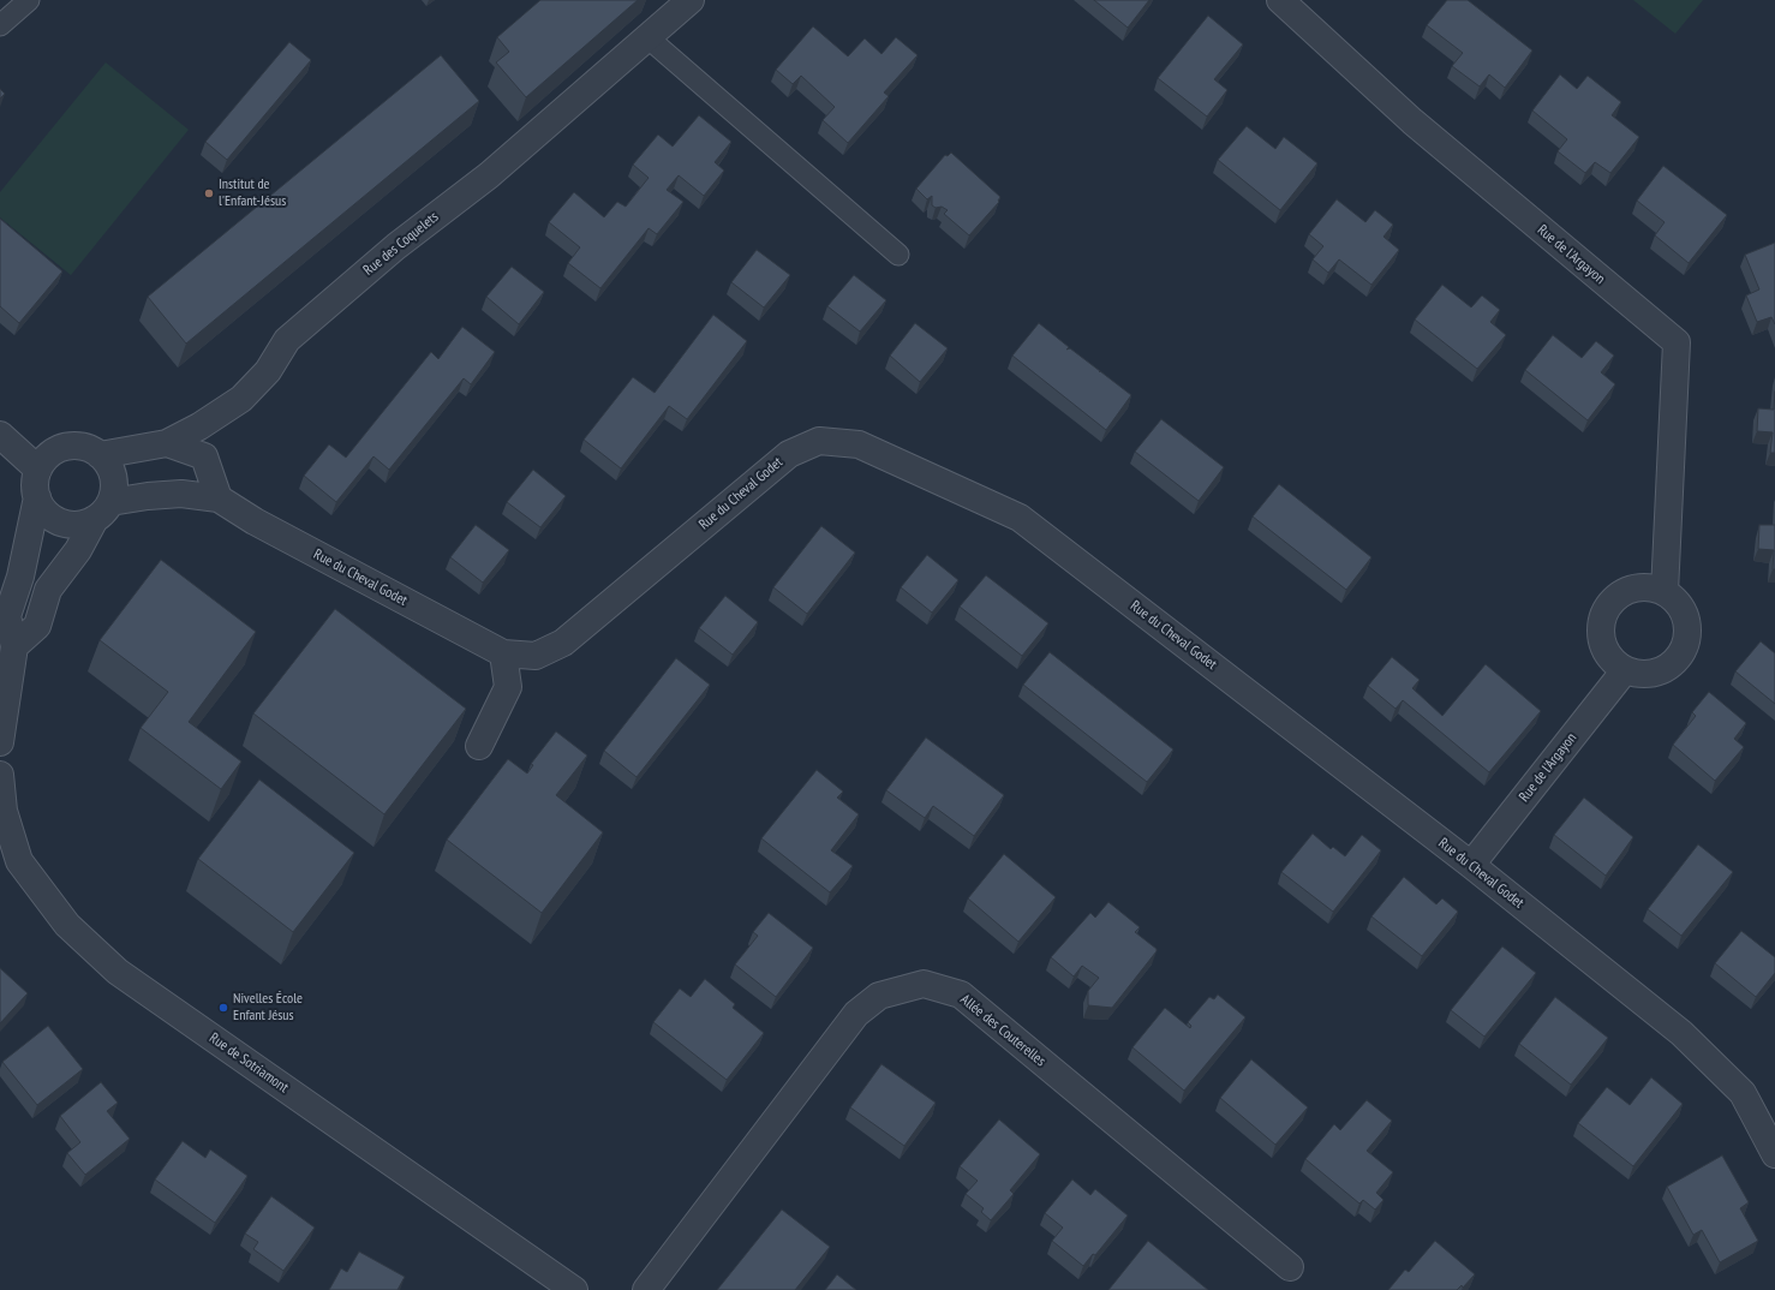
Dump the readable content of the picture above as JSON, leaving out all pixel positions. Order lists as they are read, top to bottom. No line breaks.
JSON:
{"streets":{"street":["Rue des Coquelets","Rue de l'Argayon","Rue du Cheval Godet","Allée des Couterelles","Rue de Sotriamont"]},"crossings":[["Rue des Coquelets","Rue du Cheval Godet"],["Rue de l'Argayon","Rue du Cheval Godet"]],"places":["Institut de l'Enfant-Jésus","Nivelles École Enfant Jésus"]}
